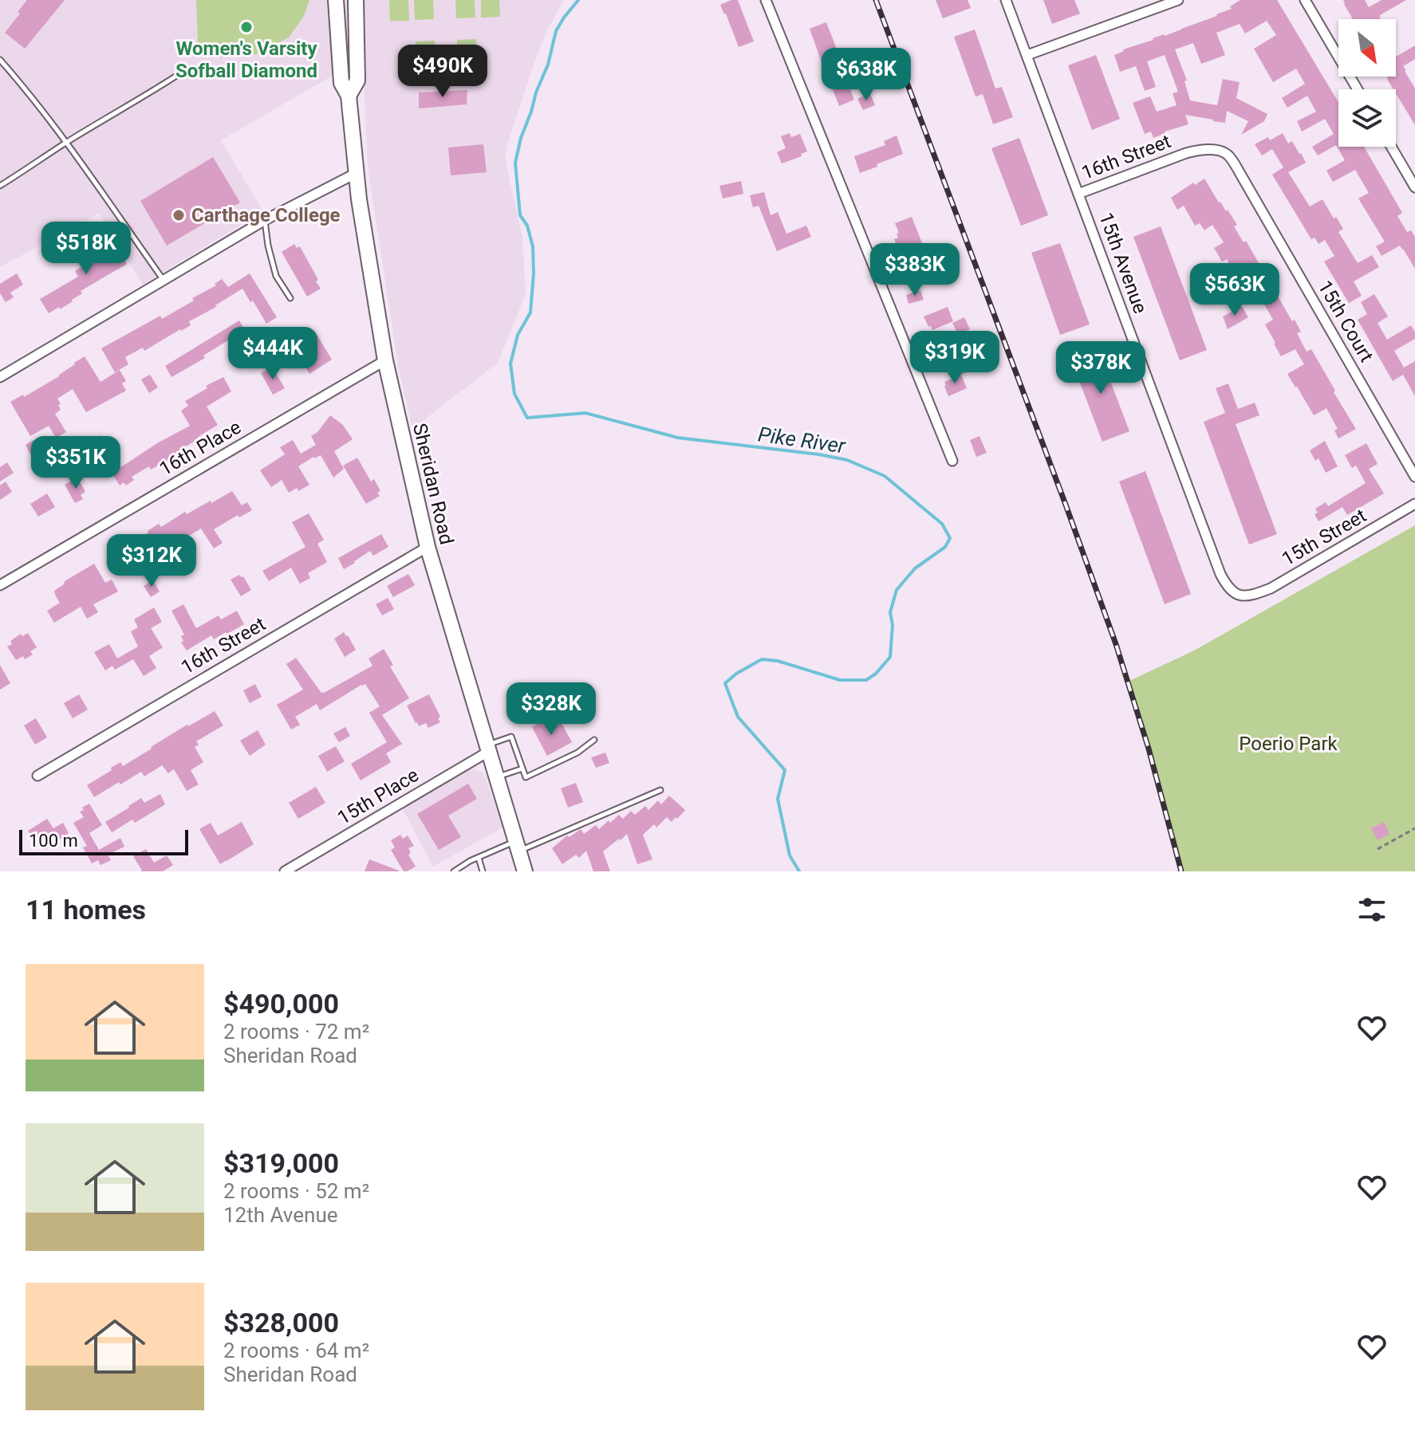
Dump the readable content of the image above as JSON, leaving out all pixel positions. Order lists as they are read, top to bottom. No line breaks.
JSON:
{"streets":{"main road":["Sheridan Road"],"street":["16th Street","15th Avenue","15th Court","16th Place","15th Street","15th Place"]},"crossings":[["16th Street","15th Avenue"],["16th Street","15th Court"],["16th Street","Sheridan Road"],["15th Avenue","15th Street"],["16th Place","Sheridan Road"],["Sheridan Road","15th Place"]],"water":["Pike River"],"parks":["Poerio Park"],"places":["Women's Varsity Sofball Diamond","Carthage College"],"scale_bar":"100 m","north":"bottom right","page":{"price":["$490K","$638K","$518K","$383K","$563K","$444K","$319K","$378K","$351K","$312K","$328K"],"scale":"100 m","heading":"11 homes","list":[{"name":"$490,000","note":"2 rooms · 72 m² · Sheridan Road"},{"name":"$319,000","note":"2 rooms · 52 m² · 12th Avenue"},{"name":"$328,000","note":"2 rooms · 64 m² · Sheridan Road"}]}}
